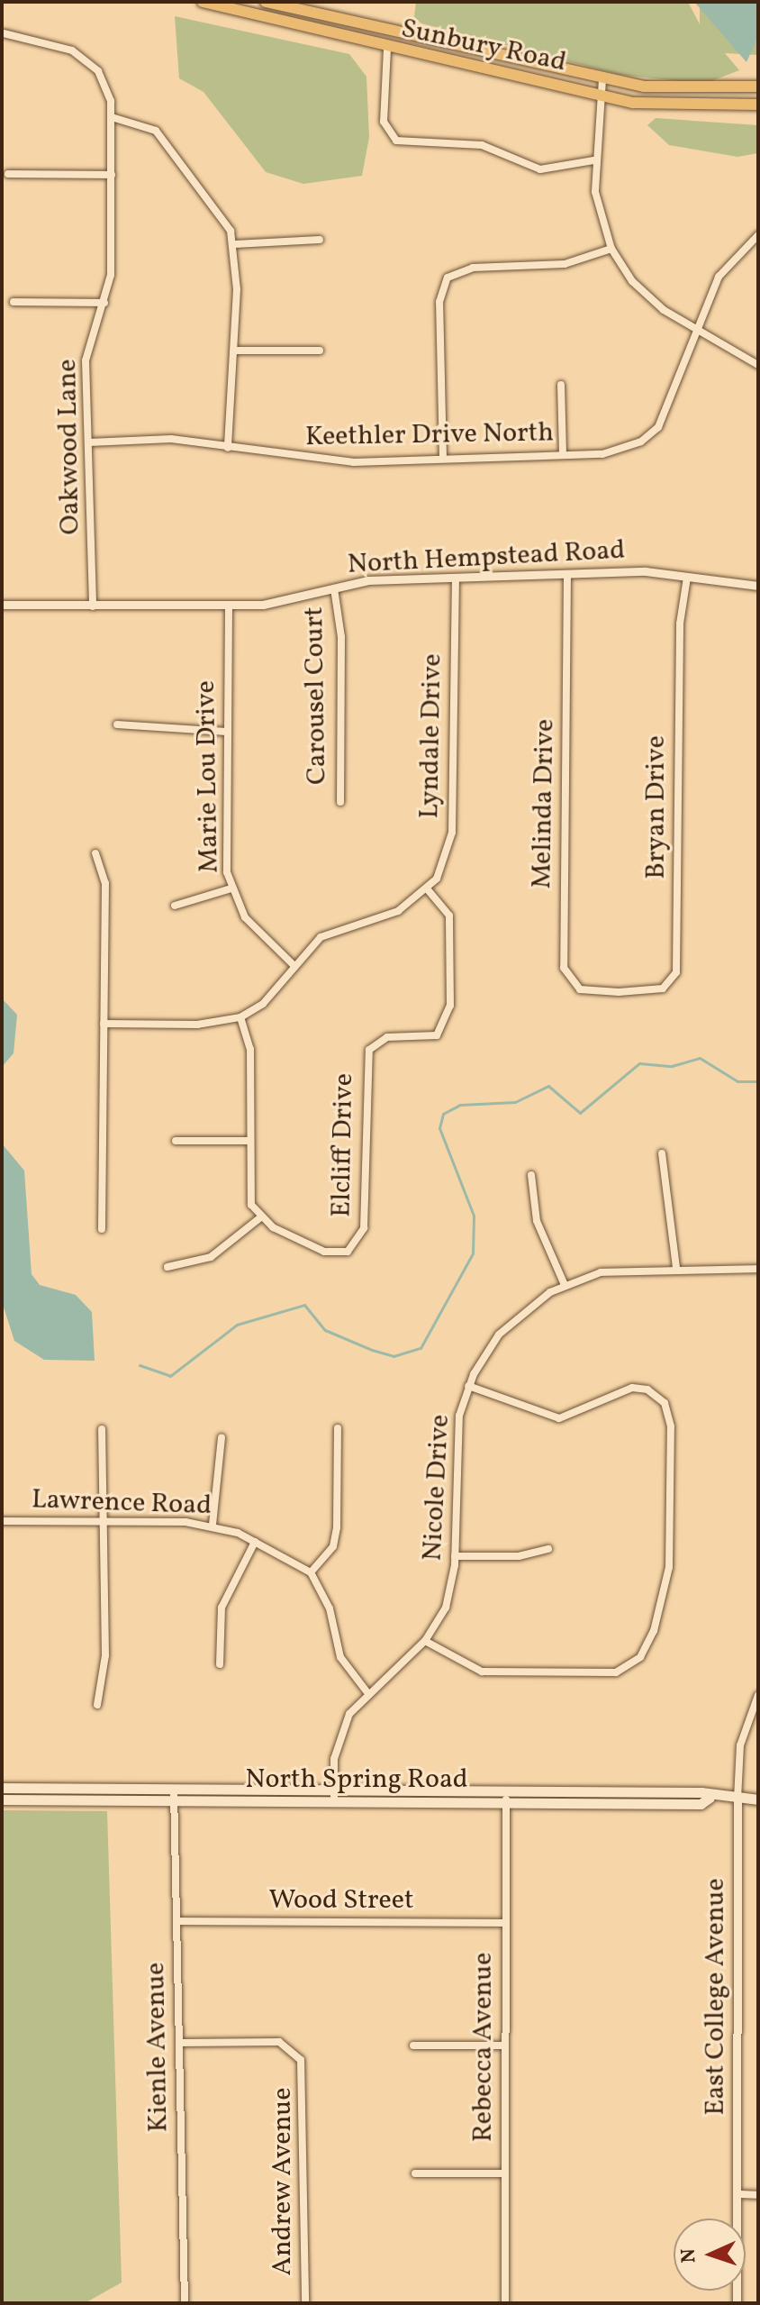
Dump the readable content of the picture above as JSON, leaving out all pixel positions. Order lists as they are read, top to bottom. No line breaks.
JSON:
{"streets":{"main road":["Sunbury Road","North Spring Road"],"street":["Keethler Drive North","Oakwood Lane","North Hempstead Road","Carousel Court","Lyndale Drive","Marie Lou Drive","Melinda Drive","Bryan Drive","Elcliff Drive","Nicole Drive","Lawrence Road","Wood Street","East College Avenue","Kienle Avenue","Rebecca Avenue","Andrew Avenue"]},"crossings":[["Keethler Drive North","Oakwood Lane"],["Oakwood Lane","North Hempstead Road"],["North Hempstead Road","Carousel Court"],["North Hempstead Road","Lyndale Drive"],["North Hempstead Road","Marie Lou Drive"],["North Hempstead Road","Melinda Drive"],["North Hempstead Road","Bryan Drive"],["Lyndale Drive","Elcliff Drive"],["Melinda Drive","Bryan Drive"],["Nicole Drive","North Spring Road"],["North Spring Road","East College Avenue"],["North Spring Road","Kienle Avenue"],["North Spring Road","Rebecca Avenue"],["Wood Street","Kienle Avenue"],["Wood Street","Rebecca Avenue"],["Kienle Avenue","Andrew Avenue"]],"north":"left"}
